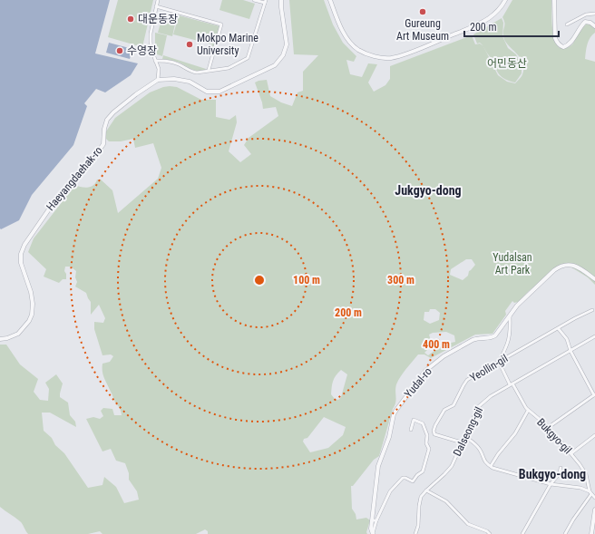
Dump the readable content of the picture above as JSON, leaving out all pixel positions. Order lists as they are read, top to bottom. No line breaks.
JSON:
{"streets":{"street":["Haeyangdaehak-ro","Yeollin-gil","Yudal-ro","Dalseong-gil","Bukgyo-gil"]},"crossings":[["Yeollin-gil","Dalseong-gil"],["Yeollin-gil","Bukgyo-gil"],["Dalseong-gil","Bukgyo-gil"]],"districts":["Jukgyo-dong","Bukgyo-dong"],"parks":["어민동산","Yudalsan Art Park"],"places":["Gureung Art Museum","대운동장","Mokpo Marine University","수영장"],"scale_bar":"200 m","rings":["100 m","300 m","200 m","400 m"]}
